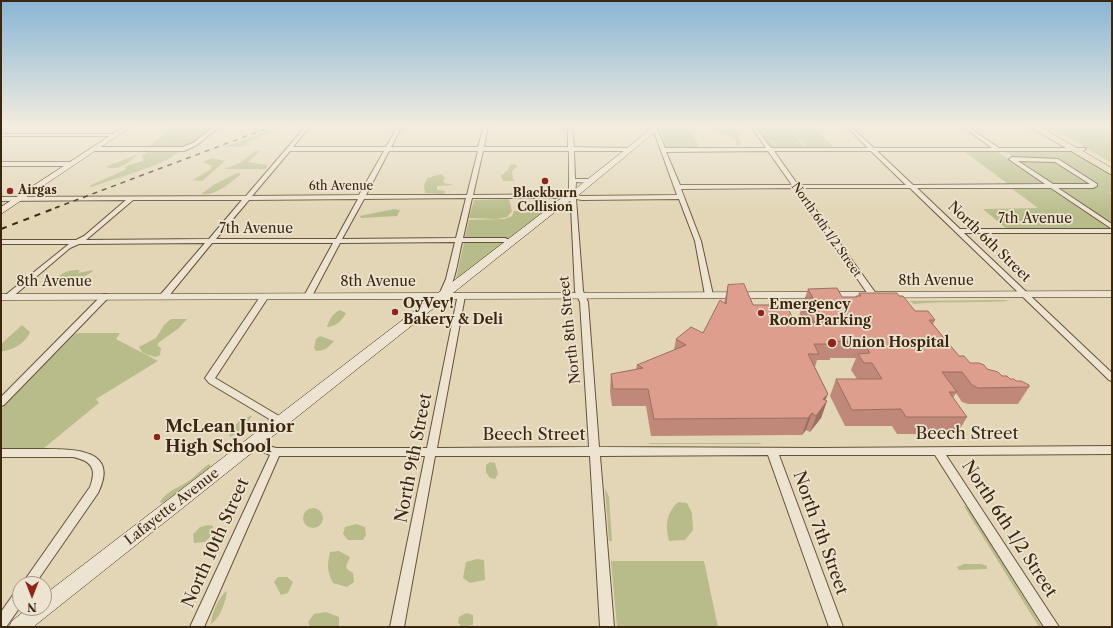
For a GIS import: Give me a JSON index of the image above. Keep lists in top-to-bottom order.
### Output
{
  "streets": {
    "street": [
      "6th Avenue",
      "7th Avenue",
      "North 6th 1/2 Street",
      "North 6th Street",
      "8th Avenue",
      "North 8th Street",
      "Beech Street",
      "North 9th Street",
      "Lafayette Avenue",
      "North 7th Street",
      "North 10th Street"
    ]
  },
  "crossings": [
    ["6th Avenue", "North 8th Street"],
    ["6th Avenue", "Lafayette Avenue"],
    ["7th Avenue", "North 6th Street"],
    ["7th Avenue", "Lafayette Avenue"],
    ["North 6th 1/2 Street", "8th Avenue"],
    ["North 6th 1/2 Street", "Beech Street"],
    ["North 6th Street", "8th Avenue"],
    ["8th Avenue", "North 8th Street"],
    ["8th Avenue", "North 9th Street"],
    ["8th Avenue", "Lafayette Avenue"],
    ["North 8th Street", "Beech Street"],
    ["North 8th Street", "Lafayette Avenue"],
    ["Beech Street", "North 9th Street"],
    ["Beech Street", "Lafayette Avenue"],
    ["Beech Street", "North 7th Street"],
    ["Beech Street", "North 10th Street"]
  ],
  "places": [
    "Blackburn Collision",
    "Airgas",
    "OyVey! Bakery & Deli",
    "Emergency Room Parking",
    "Union Hospital",
    "McLean Junior High School"
  ],
  "north": "bottom"
}
